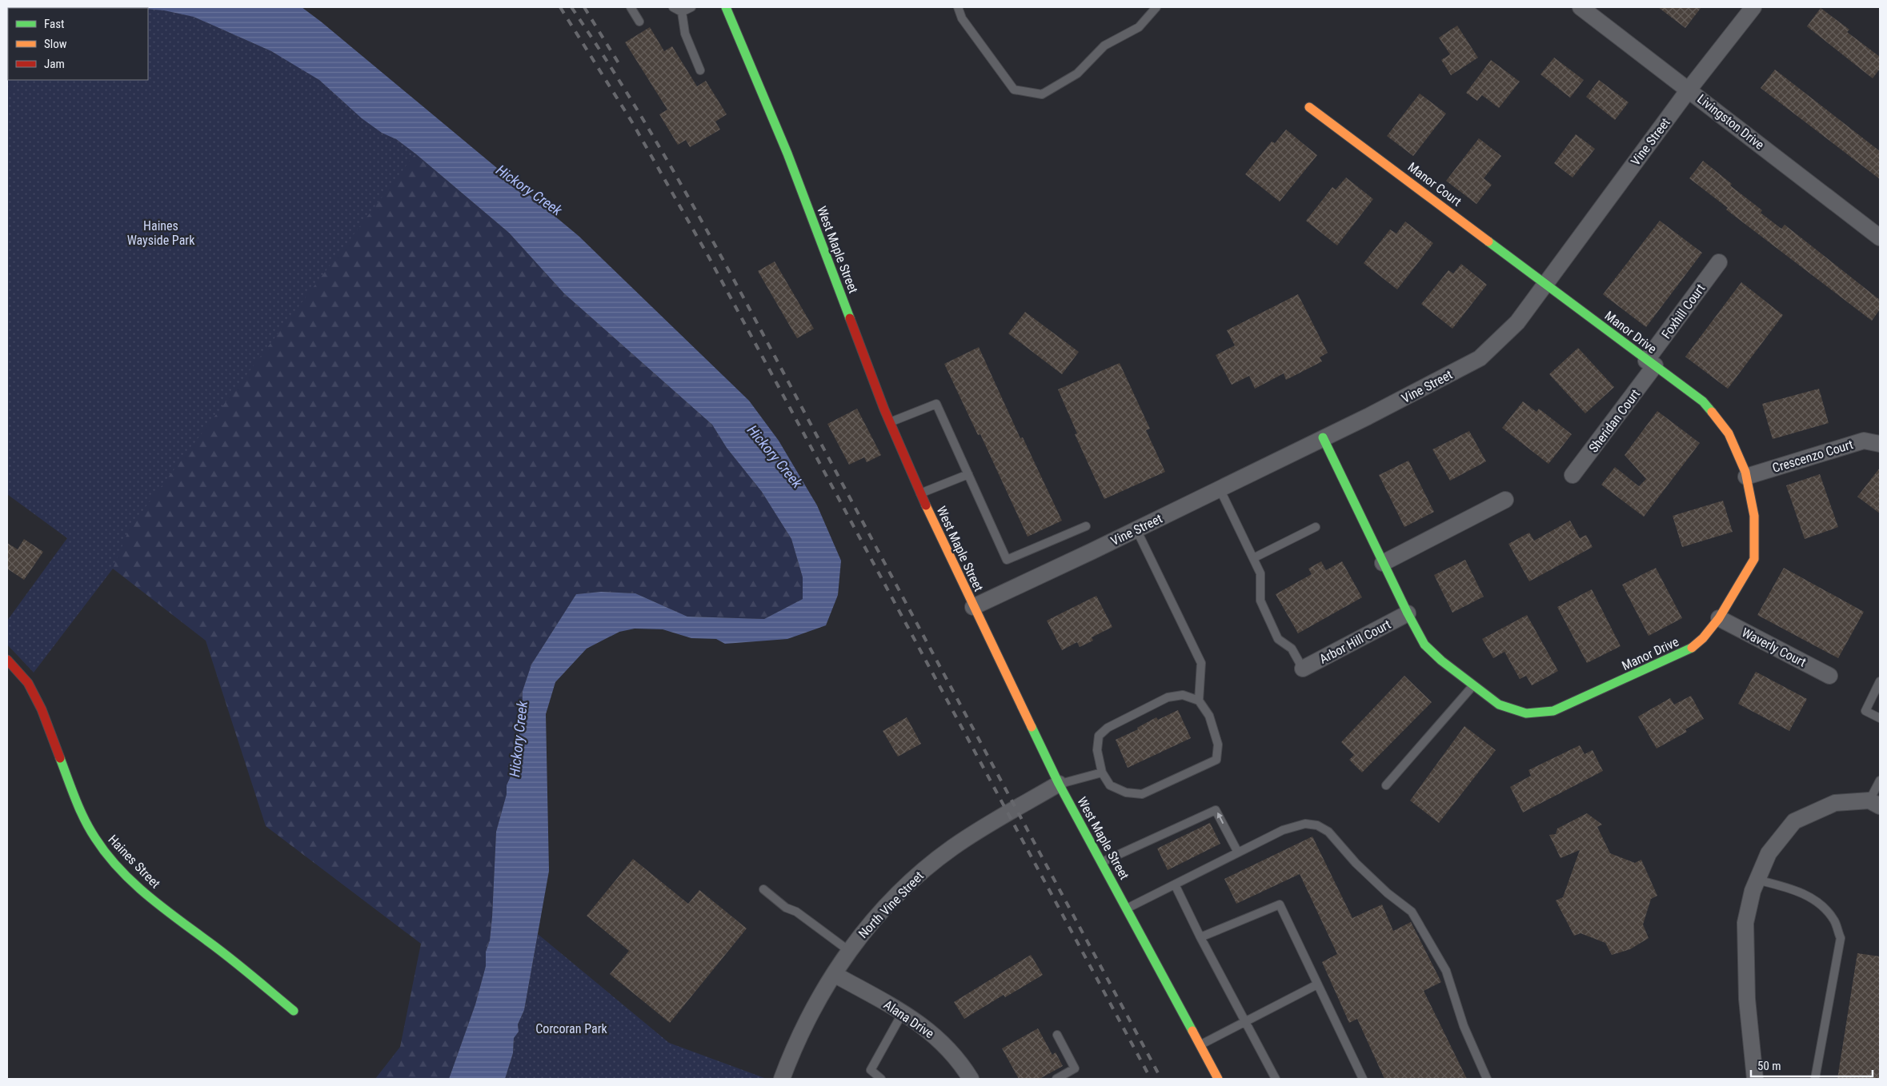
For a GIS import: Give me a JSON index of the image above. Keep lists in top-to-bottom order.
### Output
{
  "streets": {
    "street": [
      "Livingston Drive",
      "Vine Street",
      "Manor Court",
      "West Maple Street",
      "Foxhill Court",
      "Manor Drive",
      "Sheridan Court",
      "Crescenzo Court",
      "Arbor Hill Court",
      "Waverly Court",
      "Haines Street",
      "North Vine Street",
      "Alana Drive"
    ]
  },
  "crossings": [
    ["Livingston Drive", "Vine Street"],
    ["Vine Street", "Manor Court"],
    ["Vine Street", "West Maple Street"],
    ["Vine Street", "Manor Drive"],
    ["Manor Court", "Manor Drive"],
    ["West Maple Street", "North Vine Street"],
    ["Foxhill Court", "Manor Drive"],
    ["Foxhill Court", "Sheridan Court"],
    ["Manor Drive", "Sheridan Court"],
    ["Manor Drive", "Crescenzo Court"],
    ["Manor Drive", "Arbor Hill Court"],
    ["Manor Drive", "Waverly Court"],
    ["North Vine Street", "Alana Drive"]
  ],
  "water": ["Hickory Creek"],
  "parks": ["Haines Wayside Park", "Corcoran Park"],
  "legend": ["Fast", "Slow", "Jam"],
  "scale_bar": "50 m"
}
